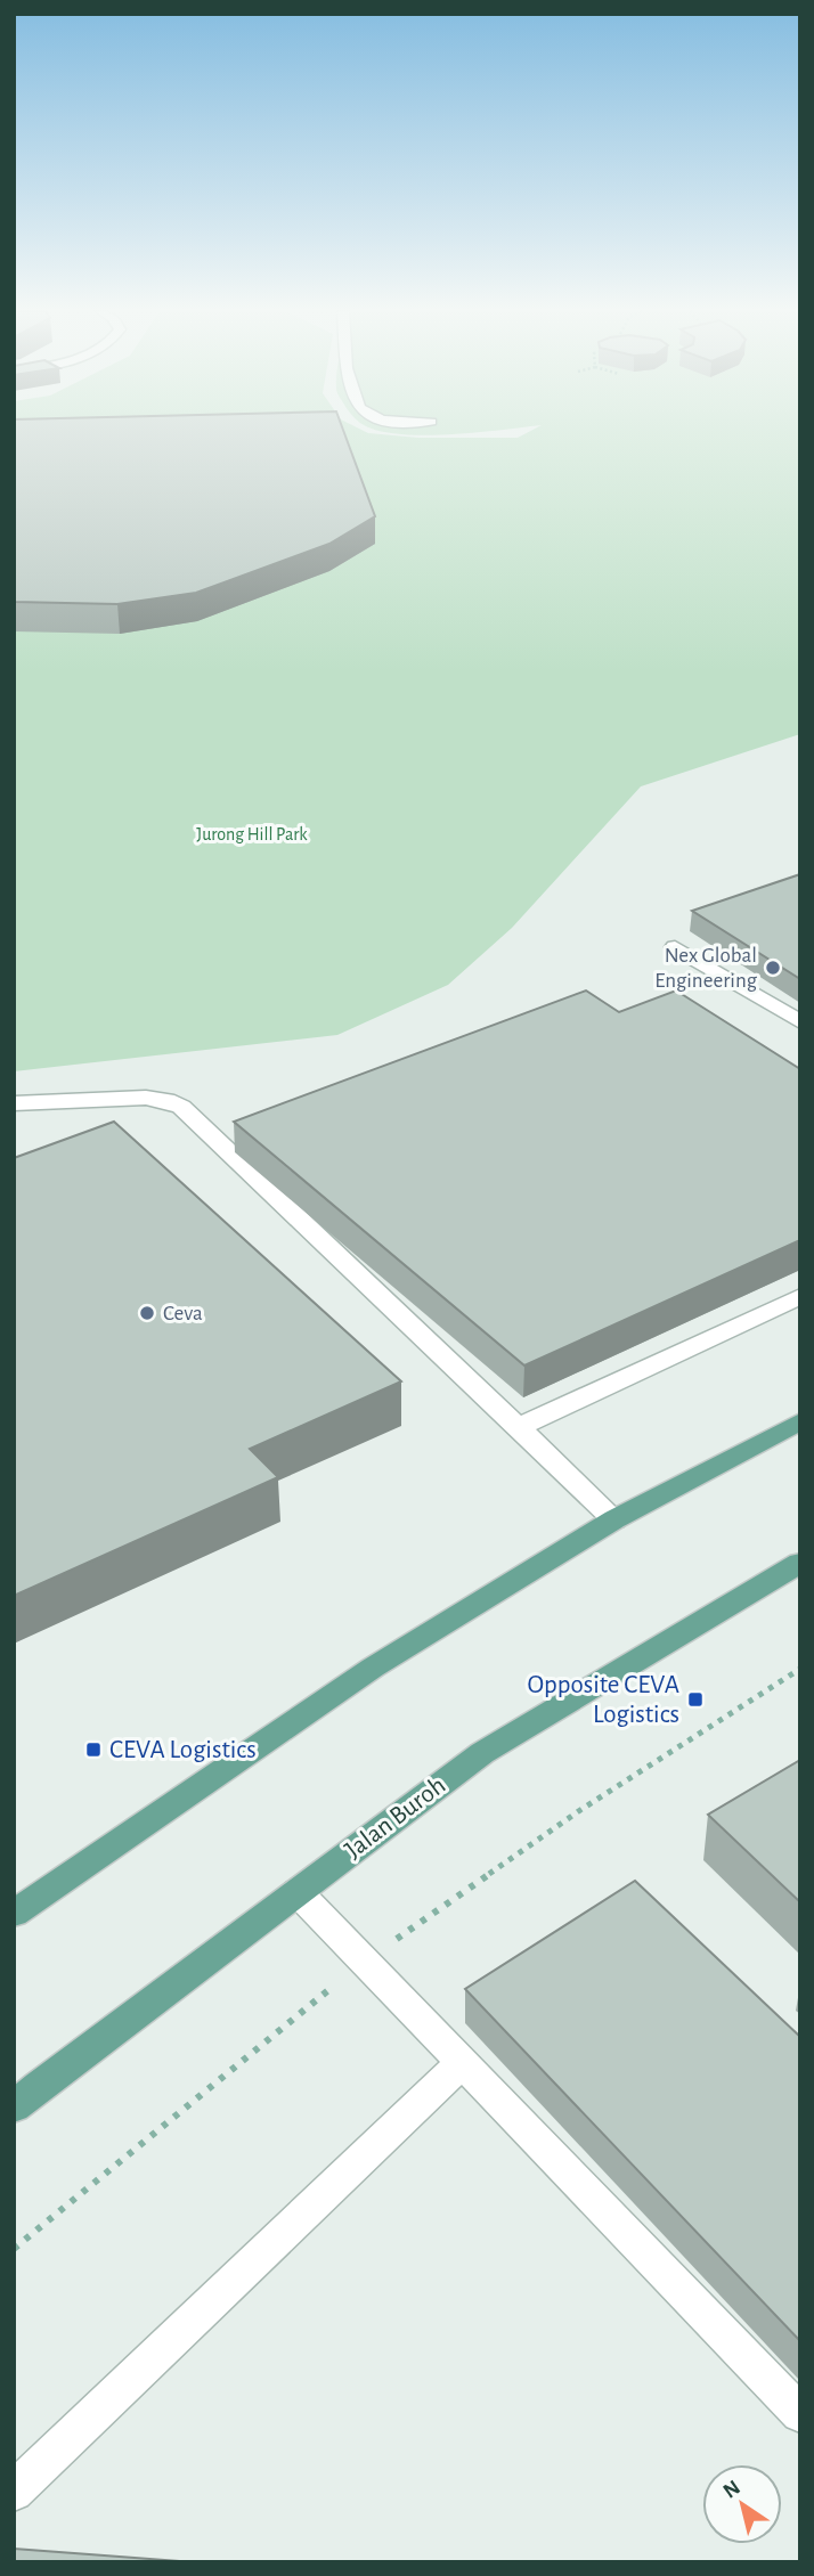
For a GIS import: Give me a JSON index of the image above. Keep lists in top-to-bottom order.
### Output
{
  "streets": {
    "main road": ["Jalan Buroh"]
  },
  "parks": ["Jurong Hill Park"],
  "places": {
    "other": ["Nex Global Engineering", "Ceva"],
    "transit": ["Opposite CEVA Logistics", "CEVA Logistics"]
  },
  "north": "top left"
}
